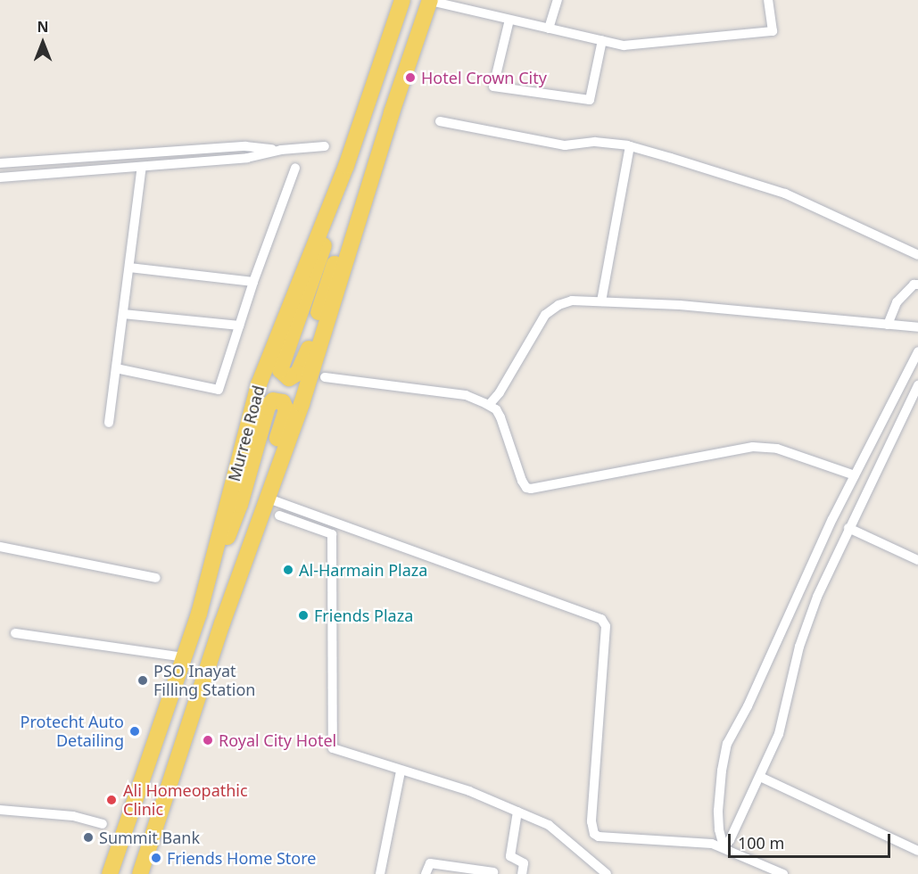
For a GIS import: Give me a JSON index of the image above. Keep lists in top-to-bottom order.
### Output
{
  "streets": {
    "main road": ["Murree Road"]
  },
  "places": [
    "Hotel Crown City",
    "Al-Harmain Plaza",
    "Friends Plaza",
    "PSO Inayat Filling Station",
    "Protecht Auto Detailing",
    "Royal City Hotel",
    "Ali Homeopathic Clinic",
    "Summit Bank",
    "Friends Home Store"
  ],
  "scale_bar": "100 m",
  "north": "top"
}
